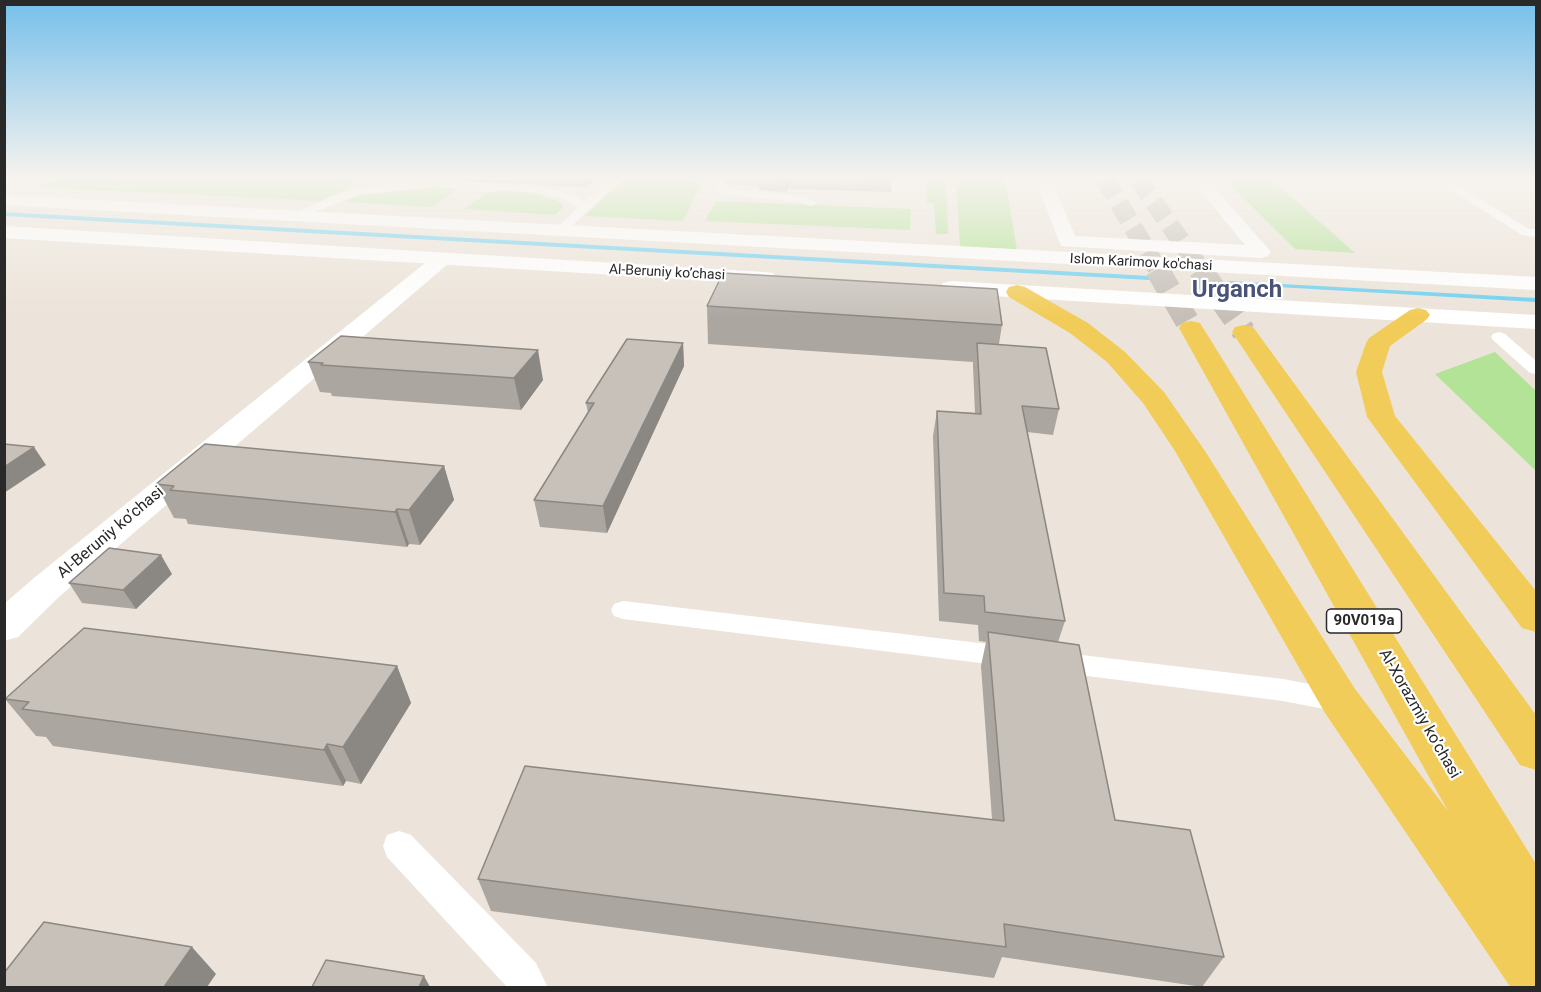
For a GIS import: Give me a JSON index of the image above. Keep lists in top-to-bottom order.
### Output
{
  "streets": {
    "main road": [
      "Islom Karimov ko'chasi",
      "Al-Beruniy ko’chasi",
      "90V019a",
      "Al-Xorazmiy ko’chasi"
    ]
  },
  "districts": ["Urganch"]
}
